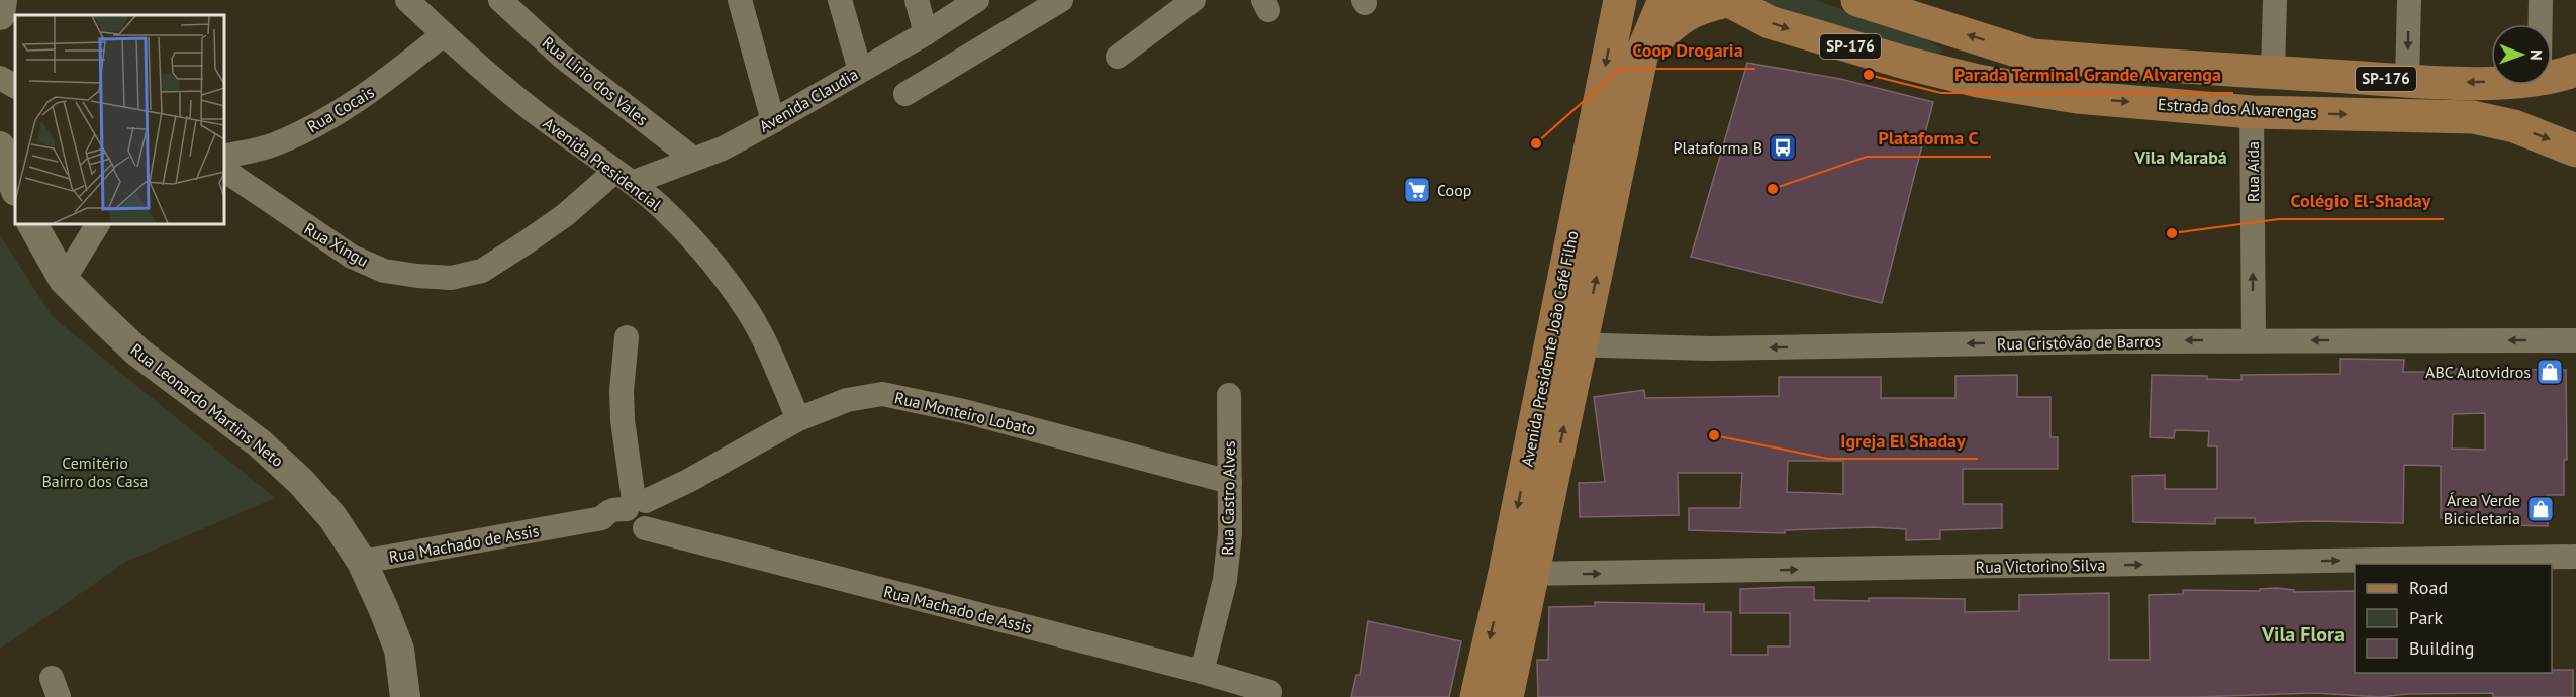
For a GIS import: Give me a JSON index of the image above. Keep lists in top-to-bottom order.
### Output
{
  "streets": {
    "main road": ["SP-176", "Estrada dos Alvarengas", "Avenida Presidente João Café Filho"],
    "street": [
      "Rua Lirio dos Vales",
      "Avenida Claudia",
      "Rua Cocais",
      "Avenida Presidencial",
      "Rua Aída",
      "Rua Xingu",
      "Rua Cristóvão de Barros",
      "Rua Leonardo Martins Neto",
      "Rua Monteiro Lobato",
      "Rua Castro Alves",
      "Rua Machado de Assis",
      "Rua Victorino Silva"
    ]
  },
  "crossings": [
    ["Rua Lirio dos Vales", "Avenida Claudia"],
    ["Avenida Claudia", "Avenida Presidencial"],
    ["Avenida Claudia", "Rua Xingu"],
    ["Estrada dos Alvarengas", "Rua Aída"],
    ["Rua Cocais", "Avenida Presidencial"],
    ["Avenida Presidencial", "Rua Xingu"],
    ["Avenida Presidencial", "Rua Monteiro Lobato"],
    ["Rua Aída", "Rua Cristóvão de Barros"],
    ["Rua Cristóvão de Barros", "Avenida Presidente João Café Filho"],
    ["Avenida Presidente João Café Filho", "Rua Victorino Silva"],
    ["Rua Leonardo Martins Neto", "Rua Machado de Assis"],
    ["Rua Monteiro Lobato", "Rua Castro Alves"],
    ["Rua Monteiro Lobato", "Rua Machado de Assis"],
    ["Rua Castro Alves", "Rua Machado de Assis"]
  ],
  "one_way": ["Rua Aída", "Rua Cristóvão de Barros", "Rua Victorino Silva"],
  "districts": ["Vila Marabá", "Vila Flora"],
  "parks": ["Cemitério Bairro dos Casa"],
  "places": {
    "other": [
      "Parada Terminal Grande Alvarenga",
      "Coop Drogaria",
      "Plataforma C",
      "Colégio El-Shaday",
      "Igreja El Shaday"
    ],
    "bus stop": ["Plataforma B"],
    "supermarket": ["Coop"],
    "shop": ["ABC Autovidros", "Área Verde Bicicletaria"]
  },
  "legend": ["Road", "Park", "Building"],
  "north": "right"
}
